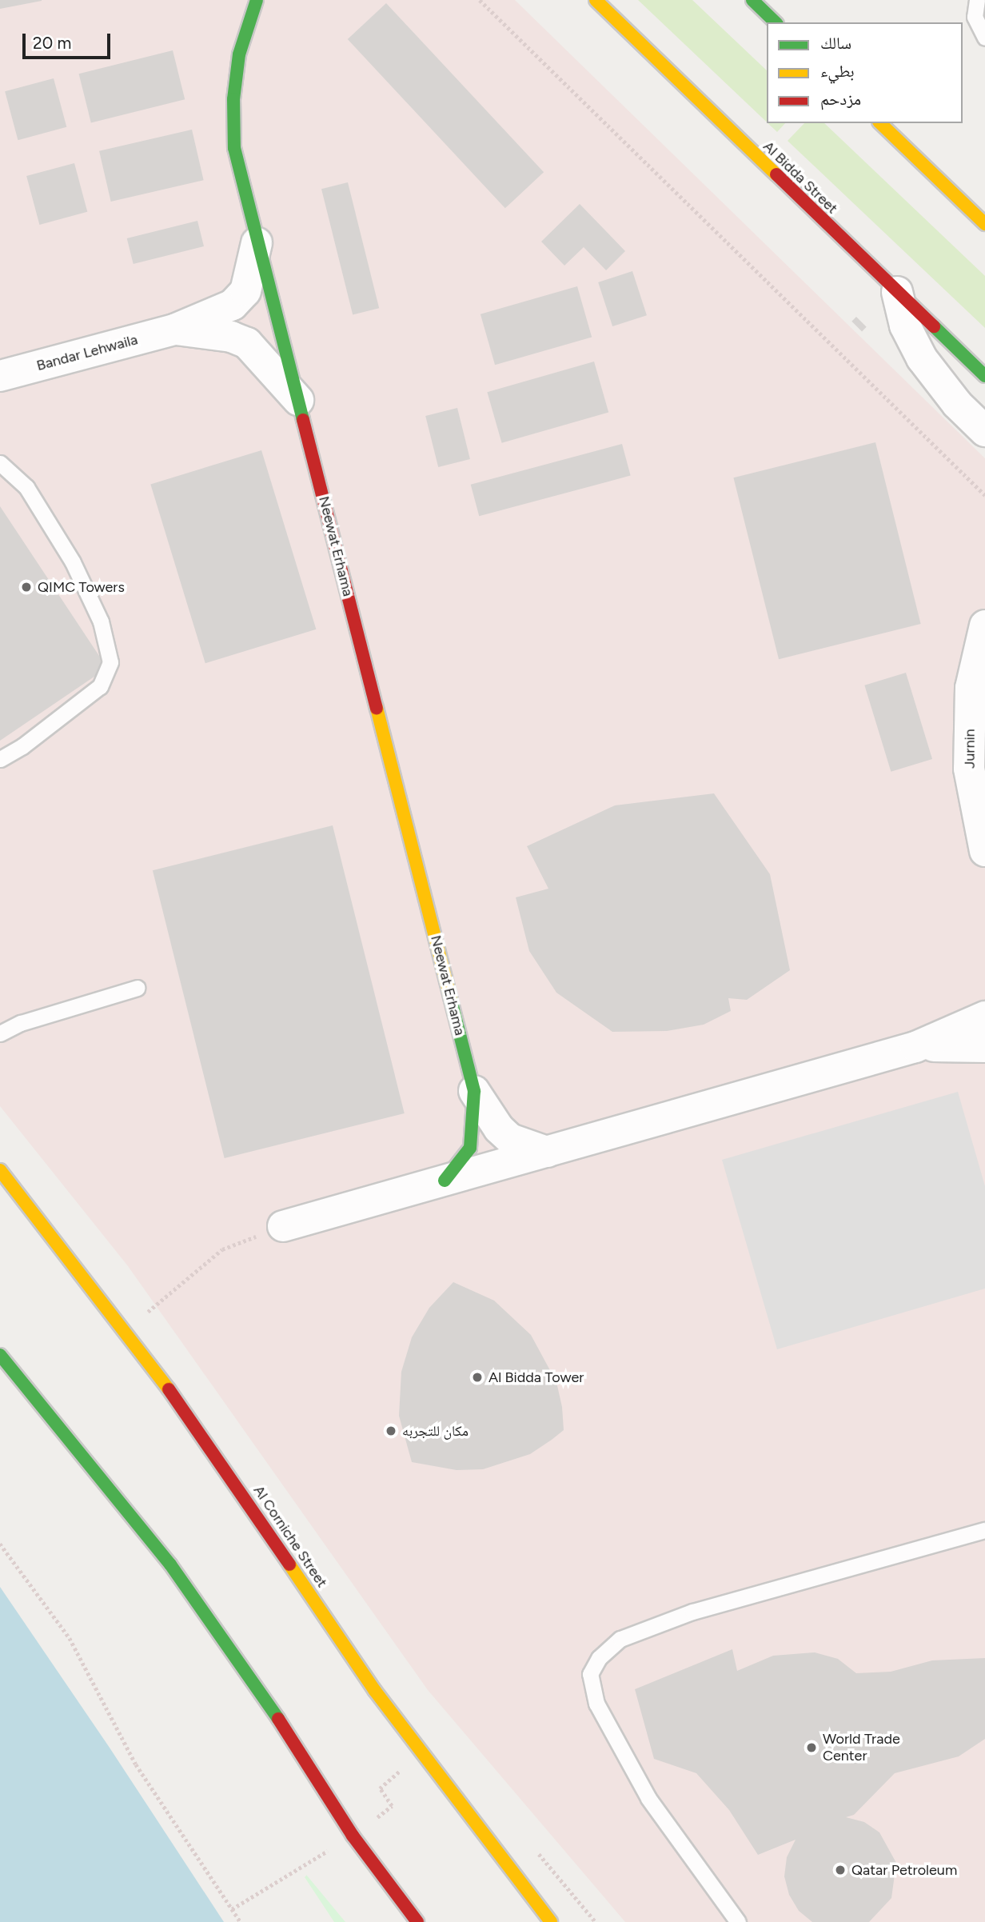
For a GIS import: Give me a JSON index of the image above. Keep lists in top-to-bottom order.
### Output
{
  "streets": {
    "main road": ["Al Bidda Street", "Neewat Erhama", "Al Corniche Street"],
    "street": ["Bandar Lehwaila", "Jurnin"]
  },
  "crossings": [
    ["Bandar Lehwaila", "Neewat Erhama"]
  ],
  "places": [
    "QIMC Towers",
    "Al Bidda Tower",
    "مكان للتجربه",
    "World Trade Center",
    "Qatar Petroleum"
  ],
  "legend": ["سالك", "بطيء", "مزدحم"],
  "scale_bar": "20 m"
}
